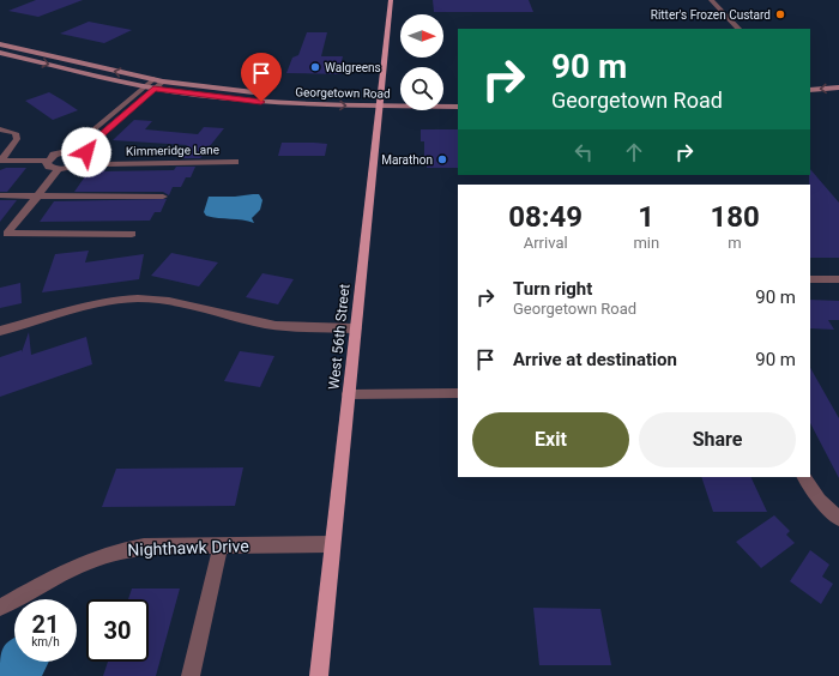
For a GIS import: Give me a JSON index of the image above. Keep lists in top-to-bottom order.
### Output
{
  "streets": {
    "main road": ["Georgetown Road", "West 56th Street"],
    "street": ["Kimmeridge Lane", "Nighthawk Drive"]
  },
  "crossings": [
    ["Georgetown Road", "West 56th Street"],
    ["West 56th Street", "Nighthawk Drive"]
  ],
  "places": ["Ritter's Frozen Custard", "Walgreens", "Marathon"],
  "north": "right",
  "page": {
    "turn": ["90 m", "Georgetown Road"],
    "eta": [
      "08:49",
      "Arrival",
      "1",
      "min",
      "180",
      "m"
    ],
    "list": [
      {
        "name": "Turn right",
        "note": "Georgetown Road",
        "value": "90 m"
      },
      {
        "name": "Arrive at destination",
        "value": "90 m"
      }
    ],
    "buttons": ["Exit", "Share"],
    "speed": "21 km/h",
    "limit": "30"
  }
}
